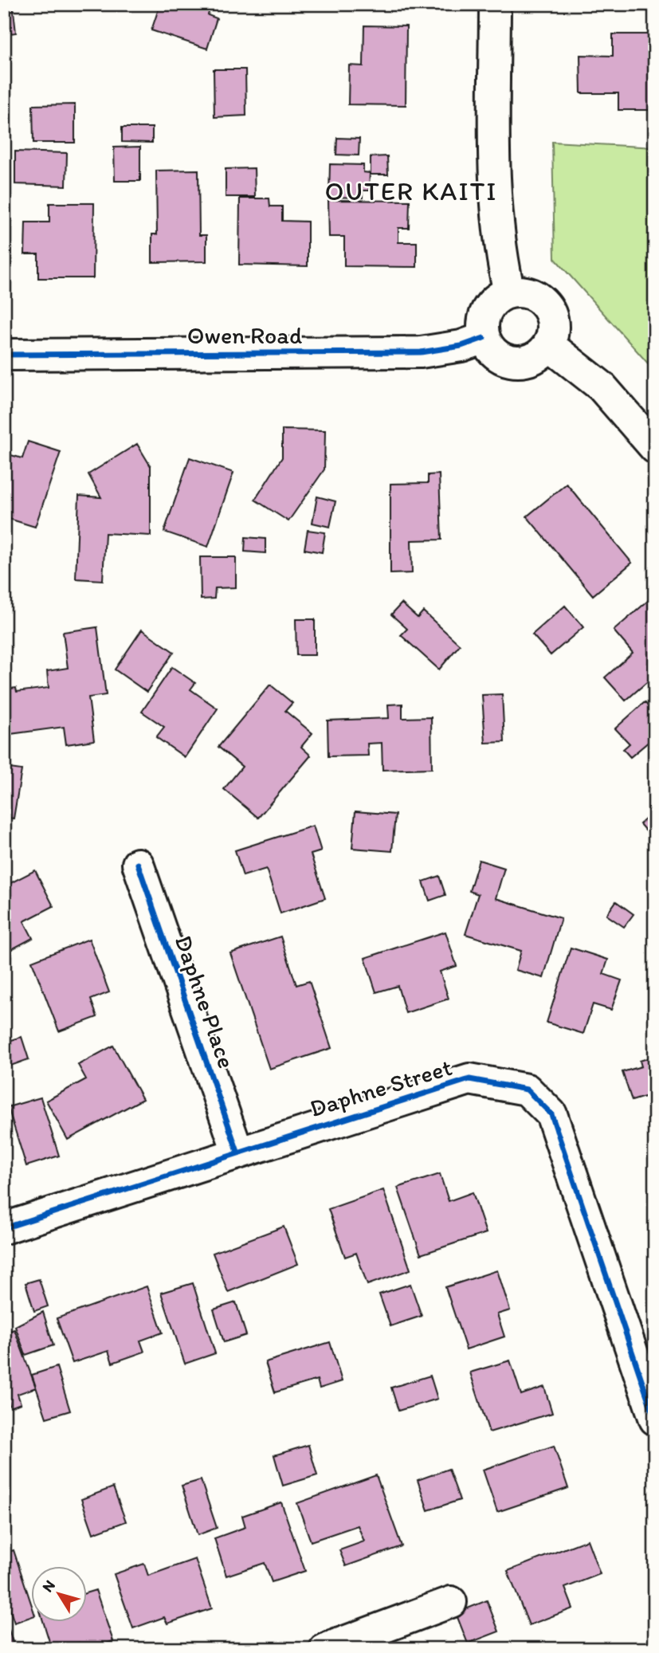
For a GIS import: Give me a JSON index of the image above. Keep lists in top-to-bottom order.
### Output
{
  "streets": {
    "street": ["Owen Road", "Daphne Place", "Daphne Street"]
  },
  "crossings": [
    ["Daphne Place", "Daphne Street"]
  ],
  "districts": ["OUTER KAITI"],
  "north": "top left"
}
